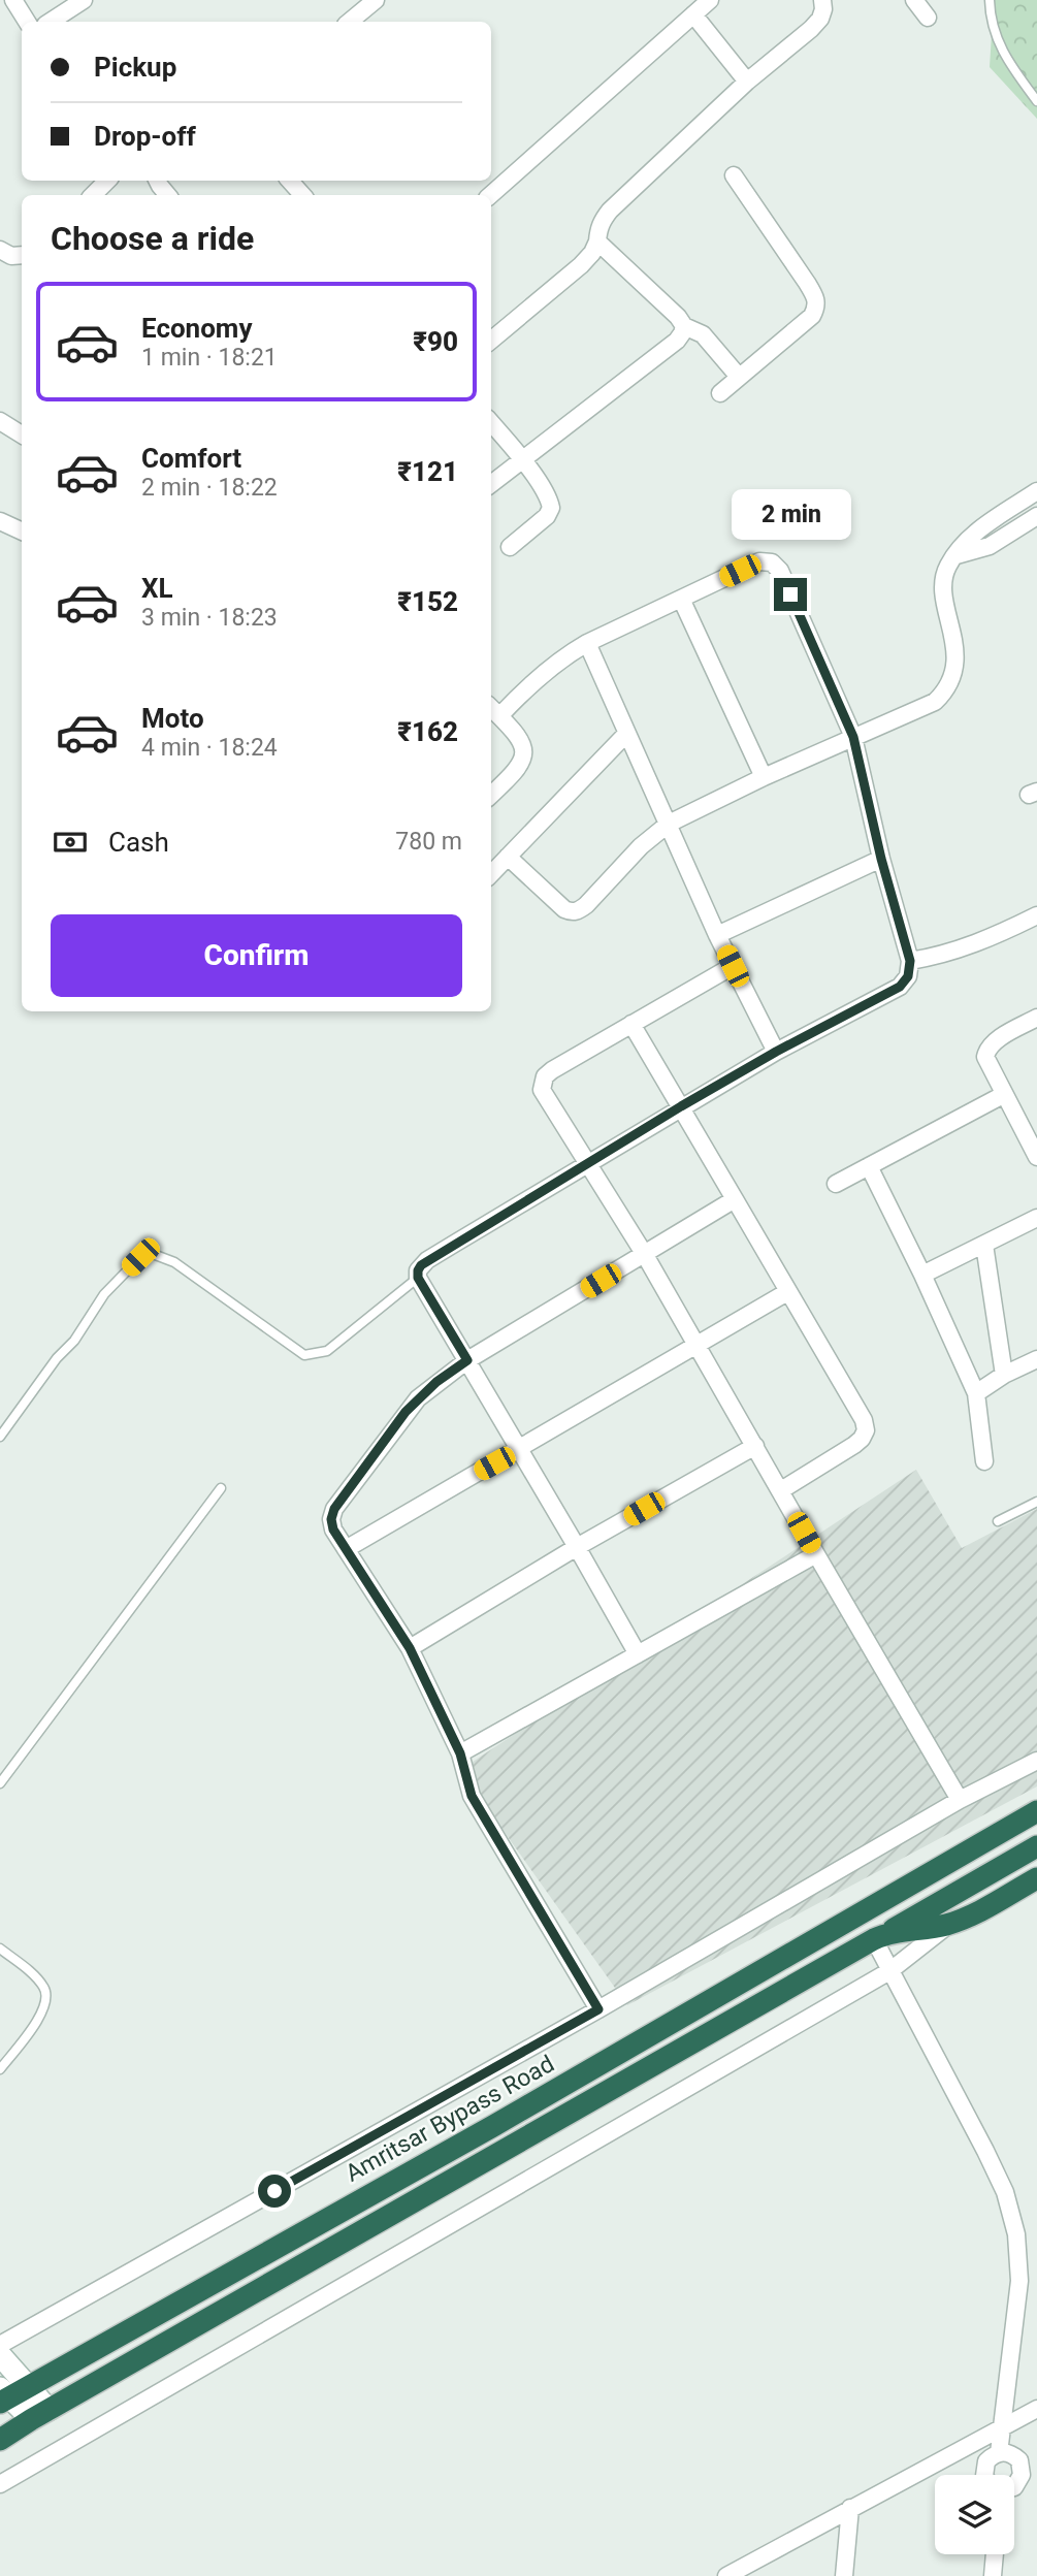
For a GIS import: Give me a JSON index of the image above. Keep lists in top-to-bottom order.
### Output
{
  "streets": {
    "highway": ["Amritsar Bypass Road"]
  },
  "page": {
    "banner": ["Pickup", "Drop-off"],
    "heading": "Choose a ride",
    "list": [
      {
        "name": "Economy",
        "note": "1 min · 18:21",
        "value": "₹90"
      },
      {
        "name": "Comfort",
        "note": "2 min · 18:22",
        "value": "₹121"
      },
      {
        "name": "XL",
        "note": "3 min · 18:23",
        "value": "₹152"
      },
      {
        "name": "Moto",
        "note": "4 min · 18:24",
        "value": "₹162"
      }
    ],
    "bubble": "2 min",
    "pay": ["Cash", "780 m"],
    "buttons": "Confirm"
  }
}
